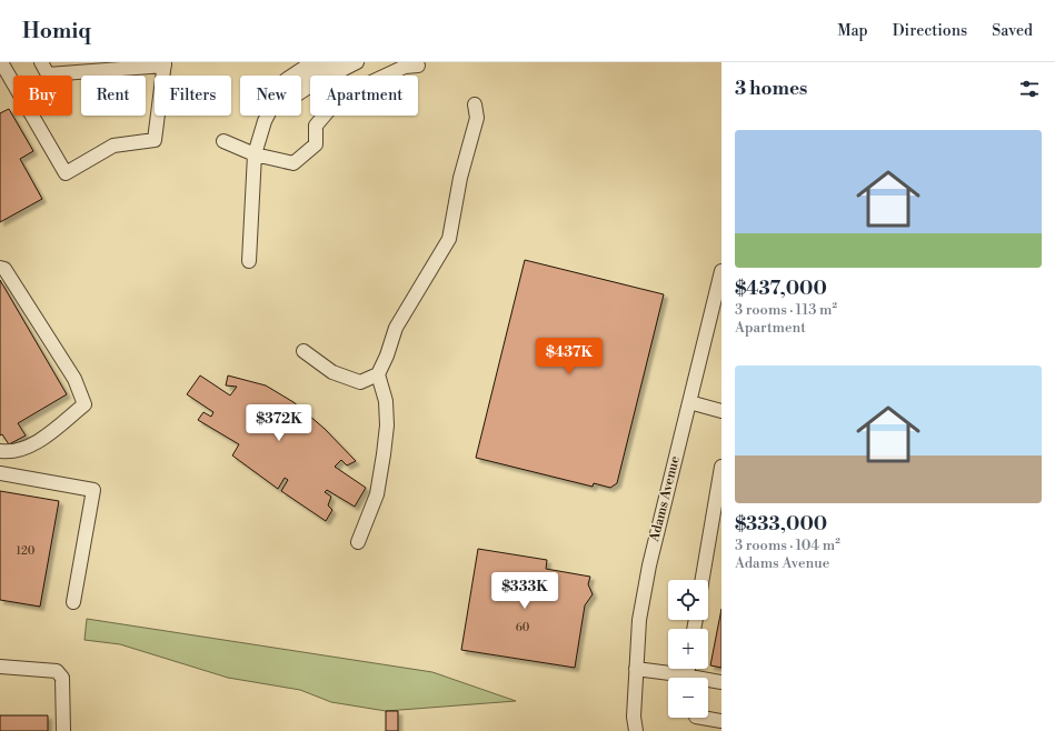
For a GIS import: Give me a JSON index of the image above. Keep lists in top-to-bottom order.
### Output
{
  "streets": {
    "street": ["Adams Avenue"]
  },
  "house_numbers": ["120", "60"],
  "page": {
    "header": "Homiq",
    "nav": ["Map", "Directions", "Saved"],
    "heading": "3 homes",
    "chip": [
      "Buy",
      "Rent",
      "Filters",
      "New",
      "Apartment"
    ],
    "list": [
      {
        "name": "$437,000",
        "note": "3 rooms · 113 m² · Apartment"
      },
      {
        "name": "$333,000",
        "note": "3 rooms · 104 m² · Adams Avenue"
      }
    ],
    "price": ["$437K", "$372K", "$333K"],
    "map_buttons": ["+", "−"]
  }
}
